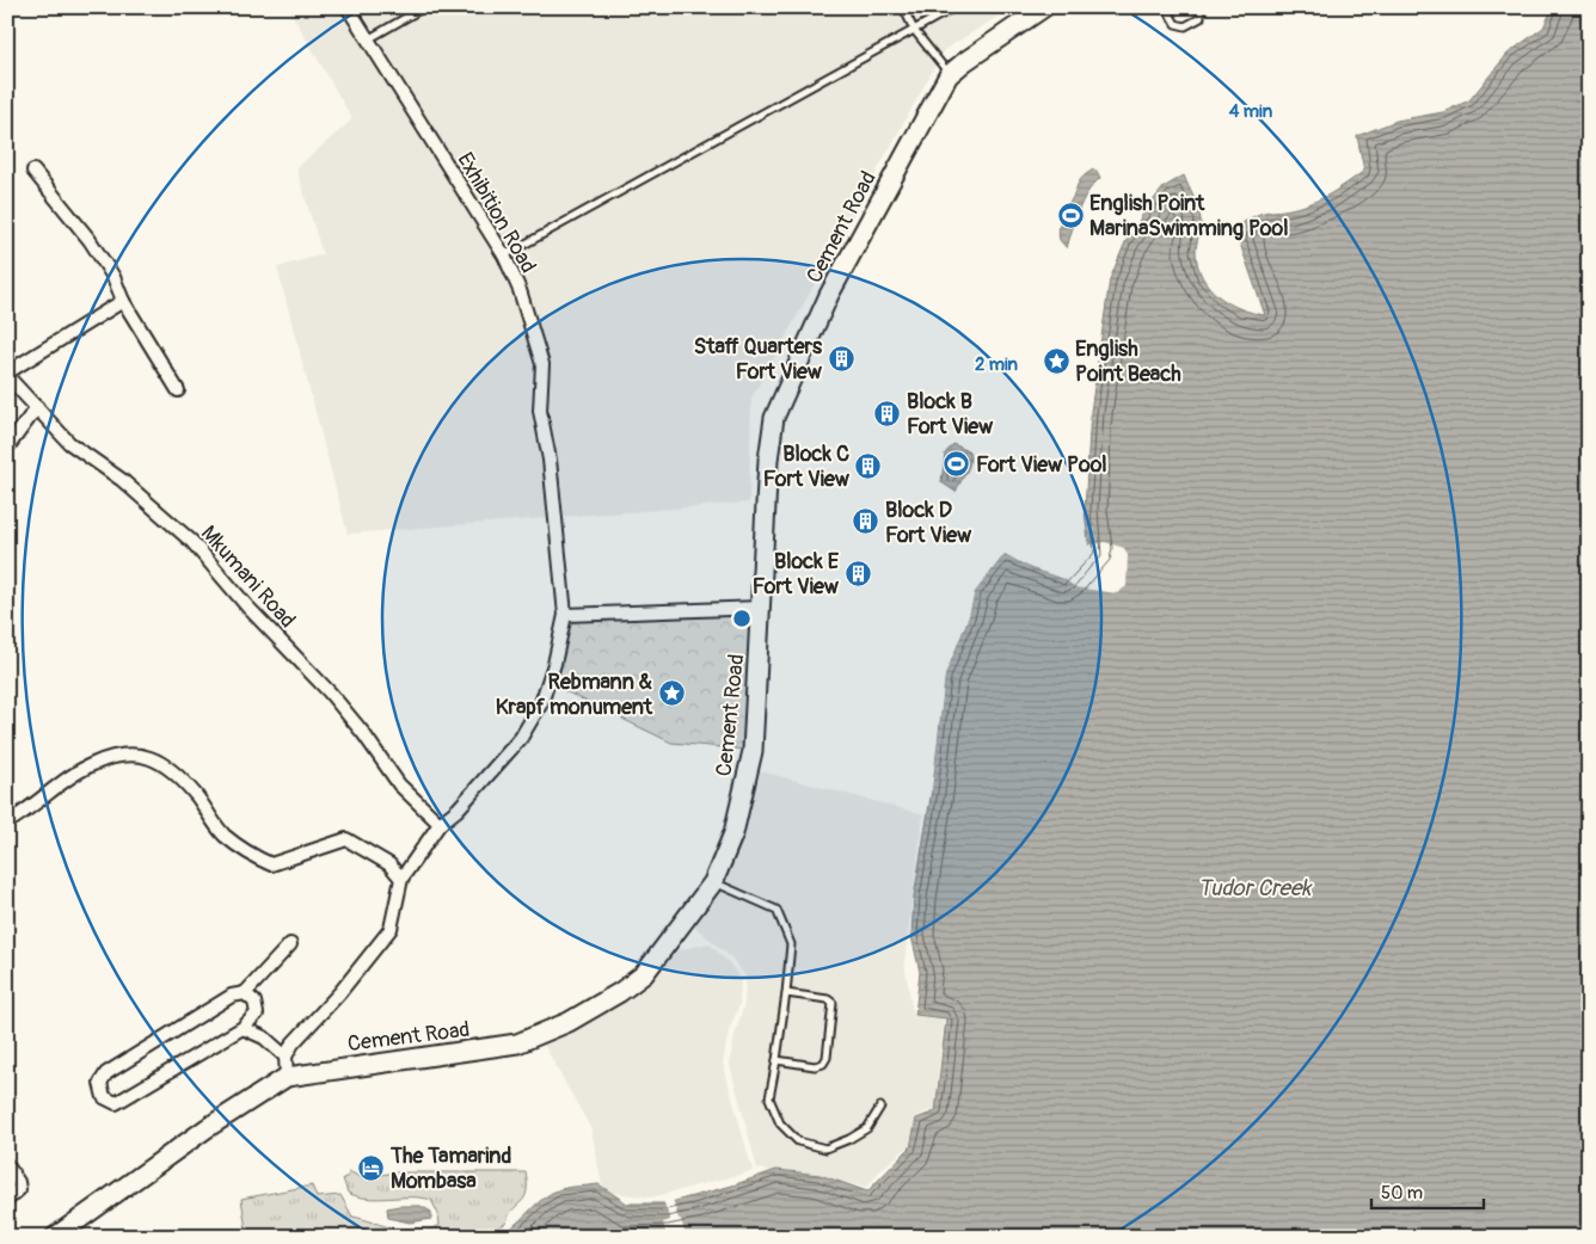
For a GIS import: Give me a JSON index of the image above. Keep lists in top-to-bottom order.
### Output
{
  "streets": {
    "main road": ["Cement Road"],
    "street": ["Exhibition Road", "Mkumani Road"]
  },
  "crossings": [
    ["Exhibition Road", "Mkumani Road"]
  ],
  "water": ["Tudor Creek"],
  "places": {
    "sports": ["English Point MarinaSwimming Pool", "Fort View Pool"],
    "building": [
      "Staff Quarters Fort View",
      "Block B Fort View",
      "Block C Fort View",
      "Block D Fort View",
      "Block E Fort View"
    ],
    "place": ["English Point Beach", "Rebmann & Krapf monument"],
    "hotel": ["The Tamarind Mombasa"]
  },
  "scale_bar": "50 m",
  "rings": ["4 min", "2 min"]
}
